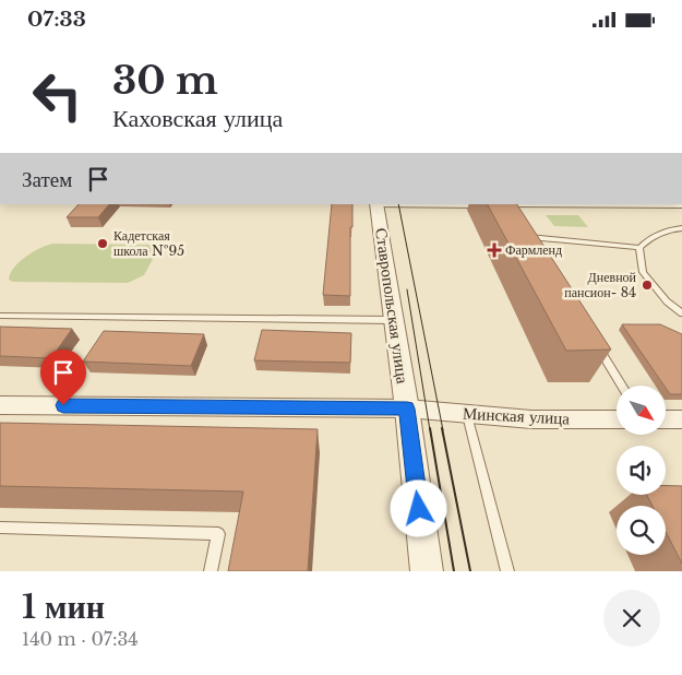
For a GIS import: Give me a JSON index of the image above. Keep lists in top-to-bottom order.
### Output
{
  "streets": {
    "street": ["Ставропольская улица", "Минская улица"]
  },
  "crossings": [
    ["Ставропольская улица", "Минская улица"]
  ],
  "places": {
    "other": ["Кадетская школа №95", "Дневной пансион- 84"],
    "health": ["Фармленд"]
  },
  "north": "bottom right",
  "page": {
    "status": "07:33",
    "turn": ["30 m", "Каховская улица"],
    "then": "Затем",
    "heading": ["1 мин", "140 m · 07:34"]
  }
}
